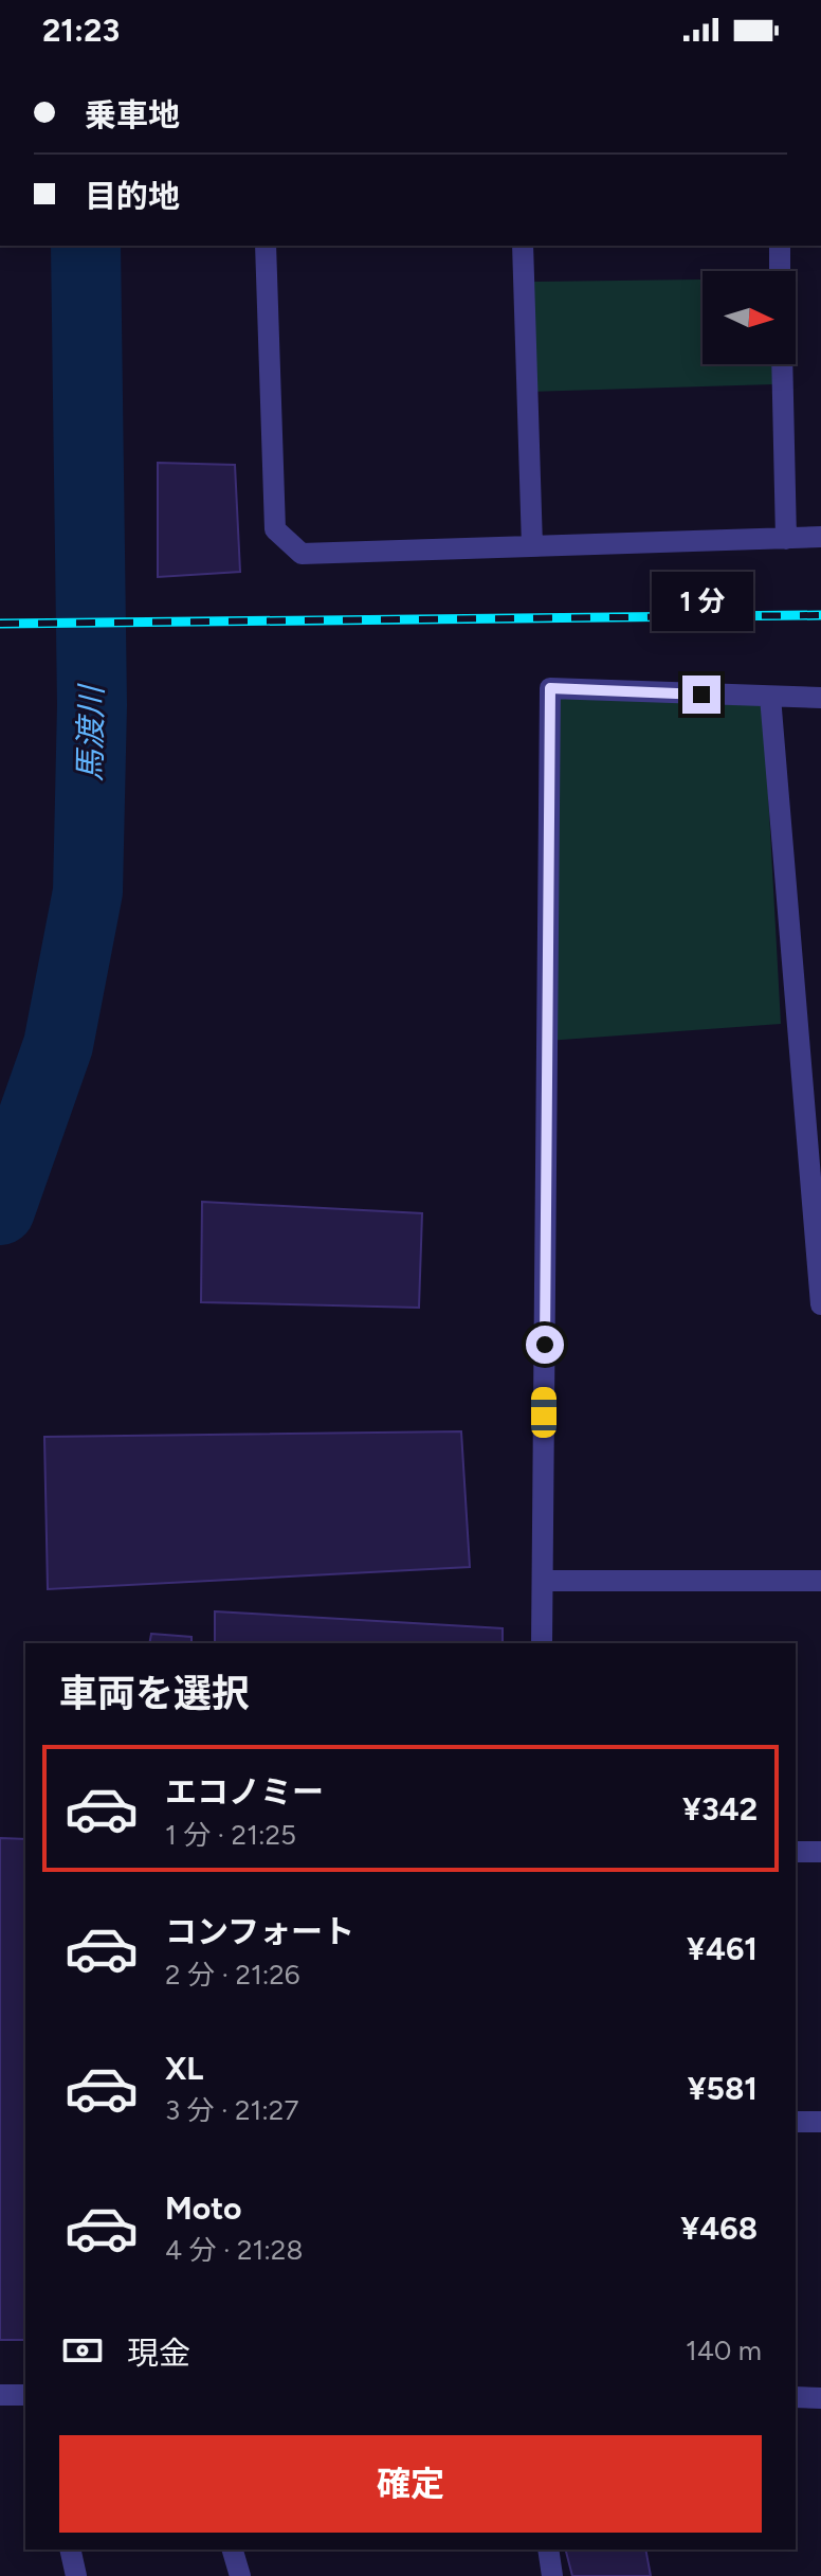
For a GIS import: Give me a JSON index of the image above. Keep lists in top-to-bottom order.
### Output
{
  "water": ["馬渡川"],
  "north": "right",
  "page": {
    "status": "21:23",
    "banner": ["乗車地", "目的地"],
    "bubble": "1 分",
    "heading": "車両を選択",
    "list": [
      {
        "name": "エコノミー",
        "note": "1 分 · 21:25",
        "value": "¥342"
      },
      {
        "name": "コンフォート",
        "note": "2 分 · 21:26",
        "value": "¥461"
      },
      {
        "name": "XL",
        "note": "3 分 · 21:27",
        "value": "¥581"
      },
      {
        "name": "Moto",
        "note": "4 分 · 21:28",
        "value": "¥468"
      }
    ],
    "pay": ["現金", "140 m"],
    "buttons": "確定"
  }
}
